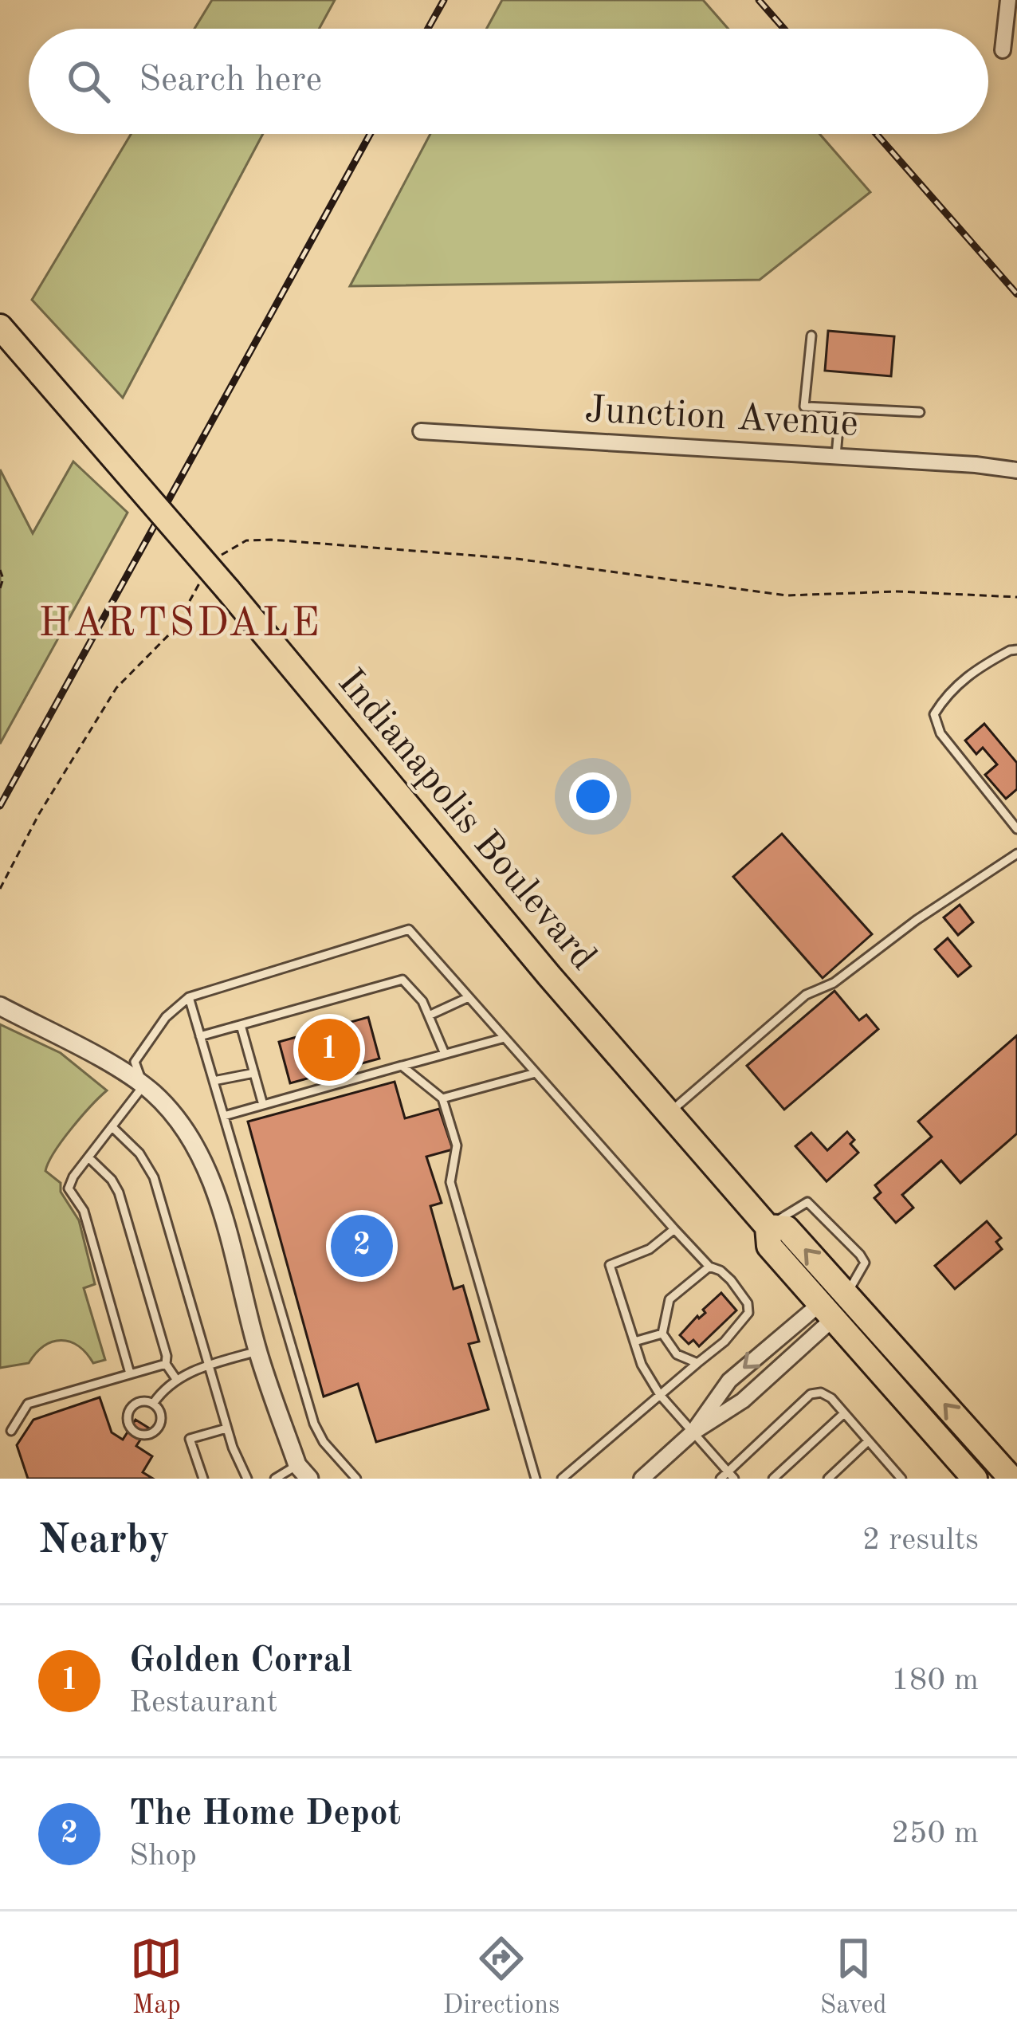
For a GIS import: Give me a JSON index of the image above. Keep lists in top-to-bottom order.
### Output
{
  "streets": {
    "highway": ["Indianapolis Boulevard"],
    "street": ["Junction Avenue"]
  },
  "districts": ["HARTSDALE"],
  "page": {
    "search": "Search here",
    "pins": ["1", "2"],
    "heading": ["Nearby", "2 results"],
    "list": [
      {
        "mark": "1",
        "name": "Golden Corral",
        "note": "Restaurant",
        "value": "180 m"
      },
      {
        "mark": "2",
        "name": "The Home Depot",
        "note": "Shop",
        "value": "250 m"
      }
    ],
    "nav": ["Map", "Directions", "Saved"]
  }
}
